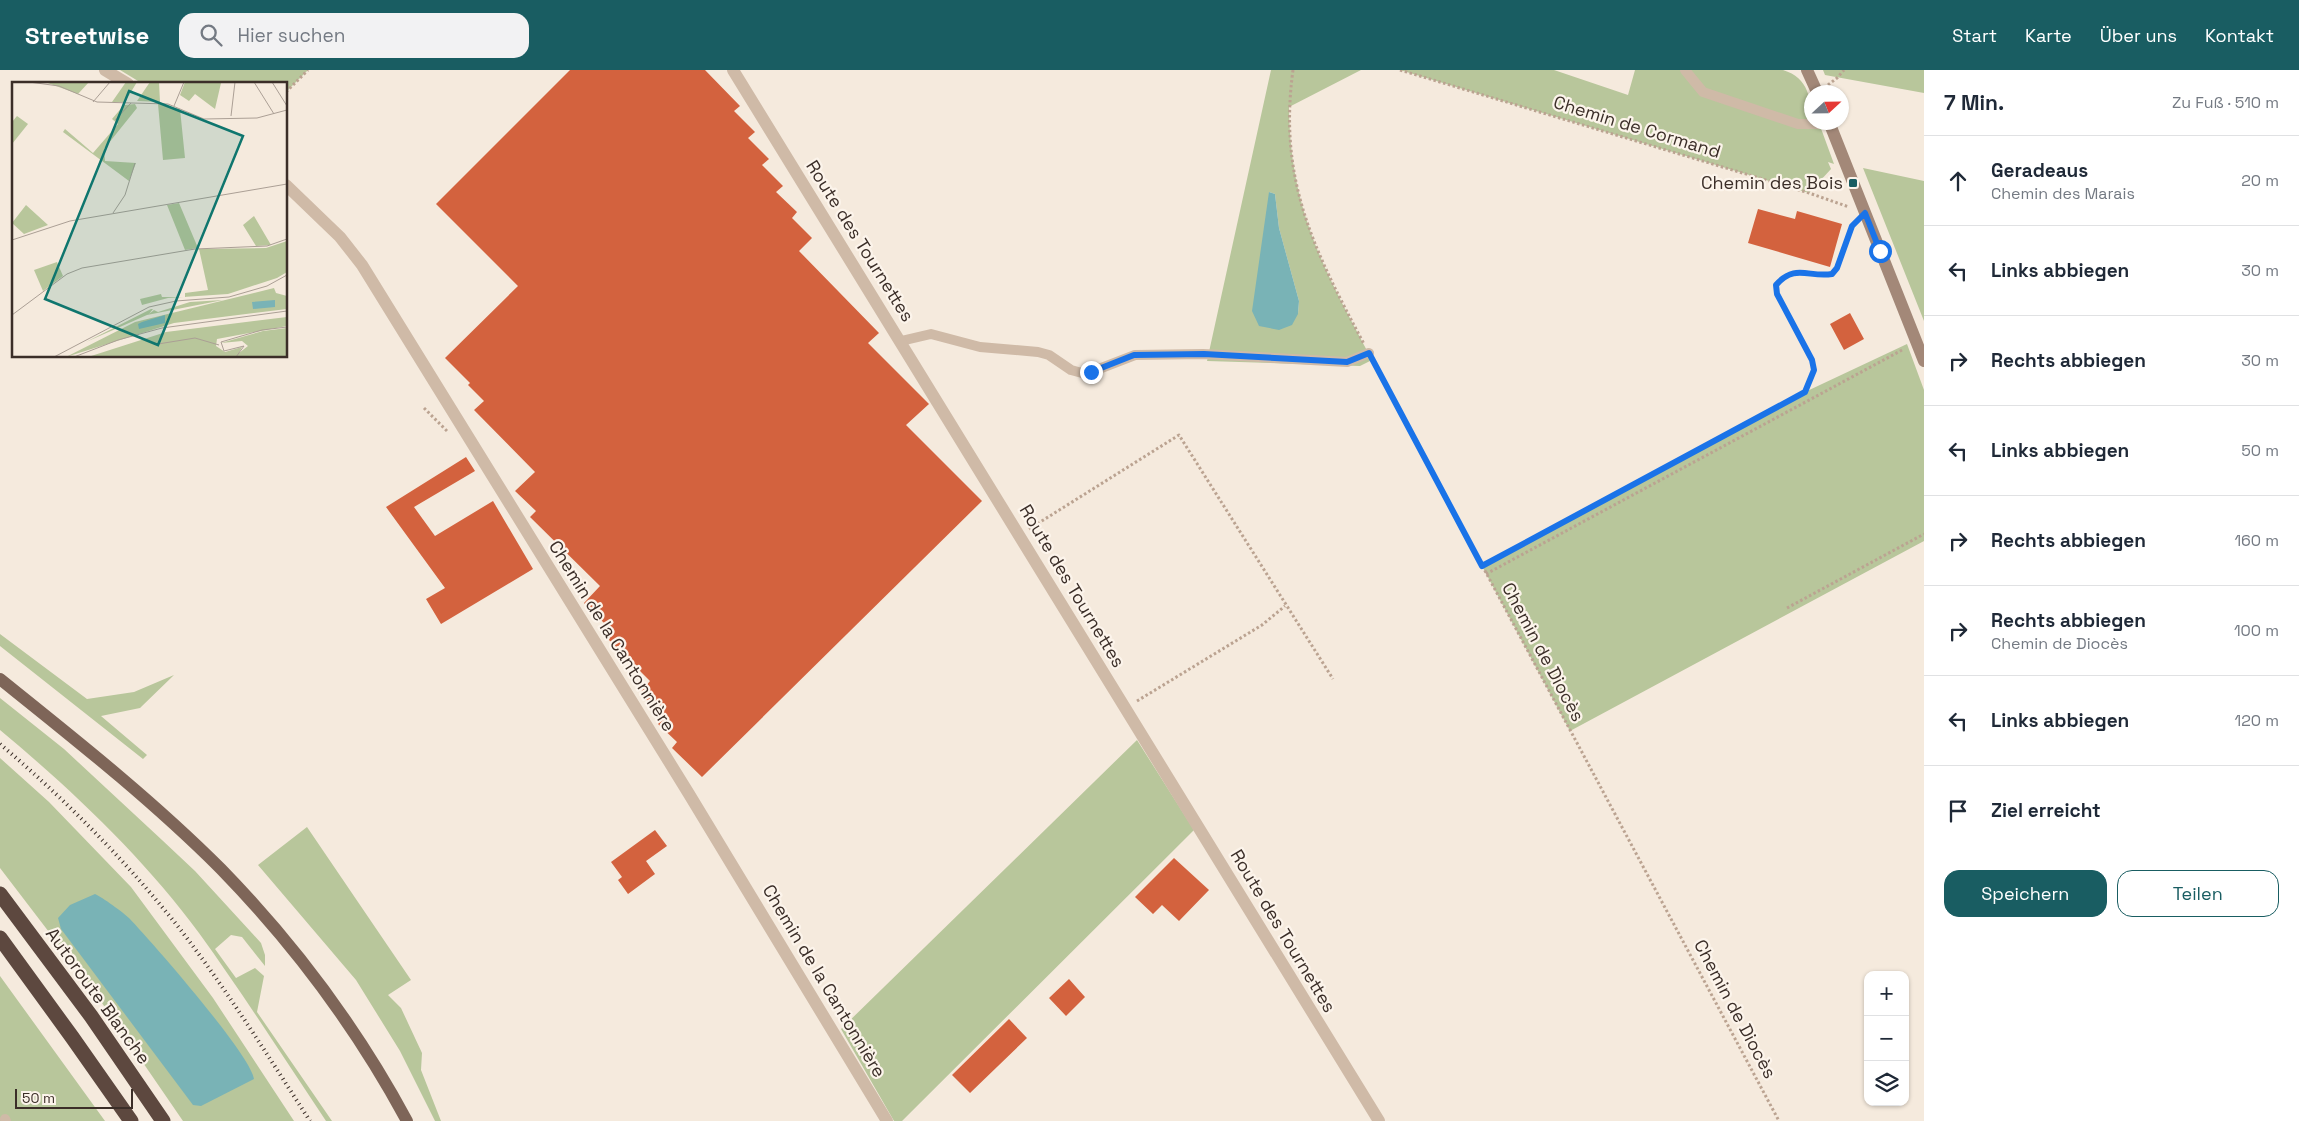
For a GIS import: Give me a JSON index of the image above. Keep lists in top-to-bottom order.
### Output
{
  "streets": {
    "highway": ["Autoroute Blanche"],
    "street": ["Route des Tournettes", "Chemin de la Cantonnière"],
    "path": ["Chemin de Cormand", "Chemin de Diocès"]
  },
  "places": {
    "transit": ["Chemin des Bois"]
  },
  "scale_bar": "50 m",
  "north": "right",
  "page": {
    "header": "Streetwise",
    "search": "Hier suchen",
    "nav": [
      "Start",
      "Karte",
      "Über uns",
      "Kontakt"
    ],
    "heading": ["7 Min.", "Zu Fuß · 510 m"],
    "list": [
      ["Geradeaus", "Chemin des Marais", "20 m"],
      ["Links abbiegen", "30 m"],
      ["Rechts abbiegen", "30 m"],
      ["Links abbiegen", "50 m"],
      ["Rechts abbiegen", "160 m"],
      ["Rechts abbiegen", "Chemin de Diocès", "100 m"],
      ["Links abbiegen", "120 m"],
      "Ziel erreicht"
    ],
    "buttons": ["Speichern", "Teilen"],
    "map_buttons": ["+", "−"],
    "scale": "50 m"
  }
}
